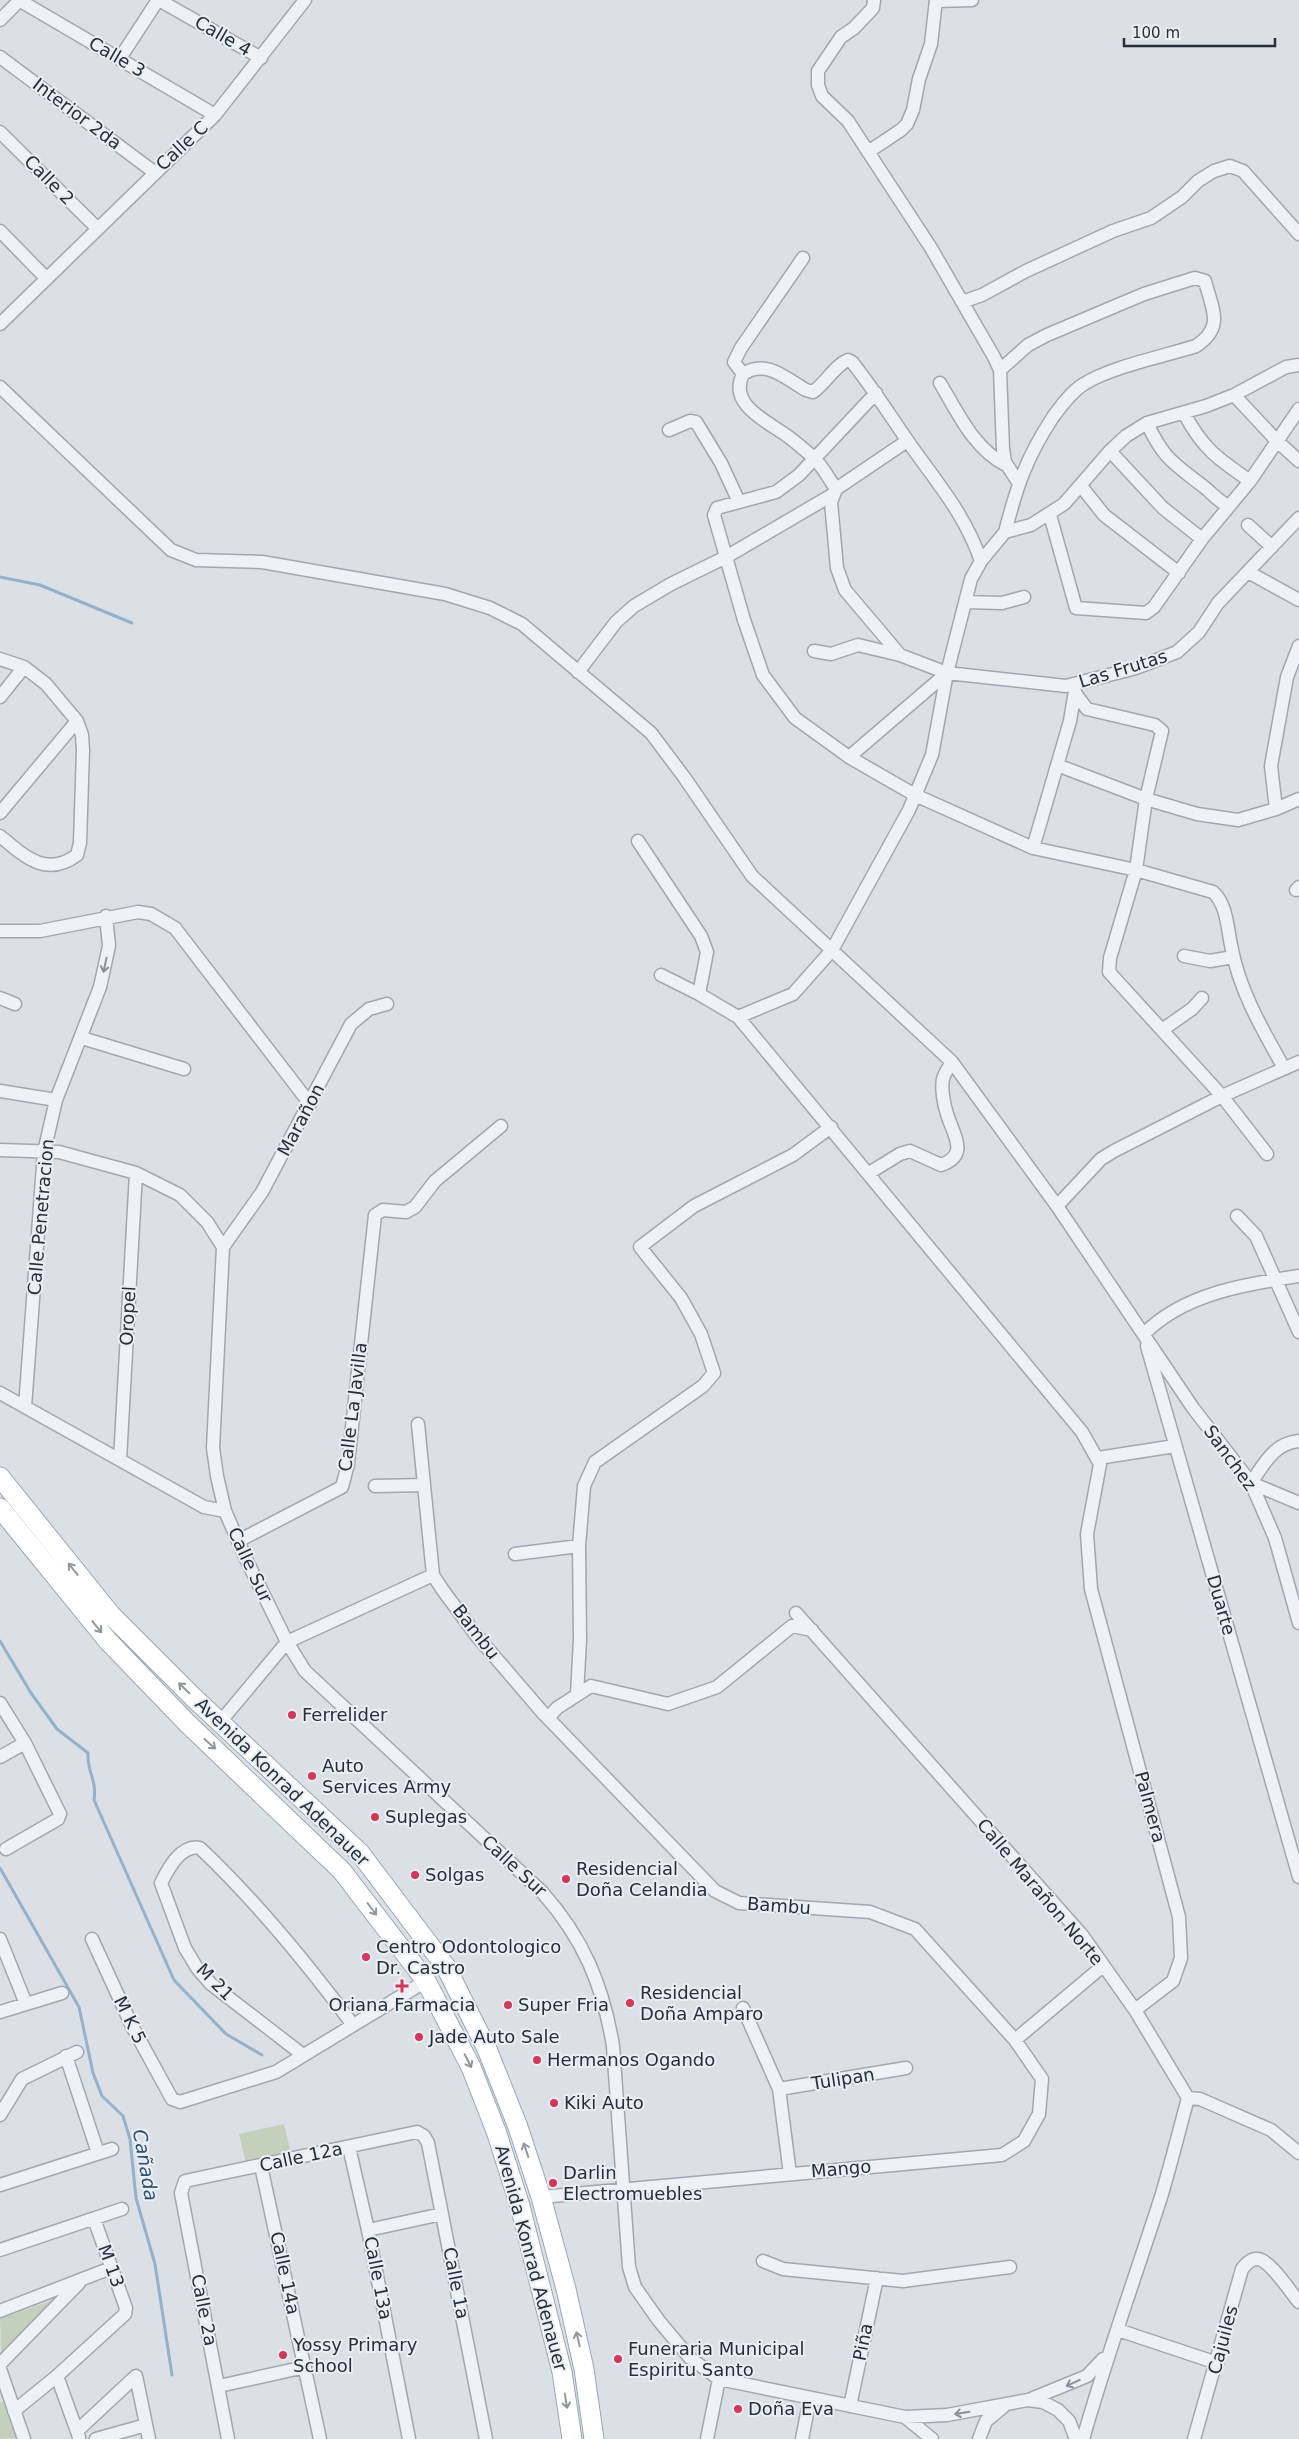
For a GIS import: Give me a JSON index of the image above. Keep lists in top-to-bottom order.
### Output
{
  "streets": {
    "main road": ["Avenida Konrad Adenauer"],
    "street": [
      "Calle 4",
      "Calle 3",
      "Interior 2da",
      "Calle C",
      "Calle 2",
      "Las Frutas",
      "Marañon",
      "Calle Penetracion",
      "Oropel",
      "Calle La Javilla",
      "Sanchez",
      "Calle Sur",
      "Duarte",
      "Bambu",
      "Palmera",
      "Calle Marañon Norte",
      "M 21",
      "M K 5",
      "Tulipan",
      "Calle 12a",
      "Mango",
      "M 13",
      "Calle 14a",
      "Calle 13a",
      "Calle 1a",
      "Calle 2a",
      "Cajuiles",
      "Piña"
    ]
  },
  "crossings": [
    ["Calle 4", "Calle C"],
    ["Calle 3", "Calle C"],
    ["Interior 2da", "Calle C"],
    ["Calle C", "Calle 2"],
    ["Marañon", "Calle Sur"],
    ["Calle La Javilla", "Calle Sur"],
    ["Sanchez", "Duarte"],
    ["Calle Sur", "Mango"],
    ["Bambu", "Mango"],
    ["Avenida Konrad Adenauer", "Mango"],
    ["Palmera", "Calle Marañon Norte"],
    ["M 21", "M K 5"],
    ["Calle 12a", "Calle 14a"],
    ["Calle 12a", "Calle 13a"],
    ["Calle 12a", "Calle 1a"],
    ["Calle 12a", "Calle 2a"]
  ],
  "water": ["Cañada"],
  "places": {
    "other": [
      "Ferrelider",
      "Auto Services Army",
      "Suplegas",
      "Solgas",
      "Residencial Doña Celandia",
      "Centro Odontologico Dr. Castro",
      "Residencial Doña Amparo",
      "Super Fria",
      "Jade Auto Sale",
      "Hermanos Ogando",
      "Kiki Auto",
      "Darlin Electromuebles",
      "Yossy Primary School",
      "Funeraria Municipal Espiritu Santo",
      "Doña Eva"
    ],
    "health": ["Oriana Farmacia"]
  },
  "scale_bar": "100 m"
}
